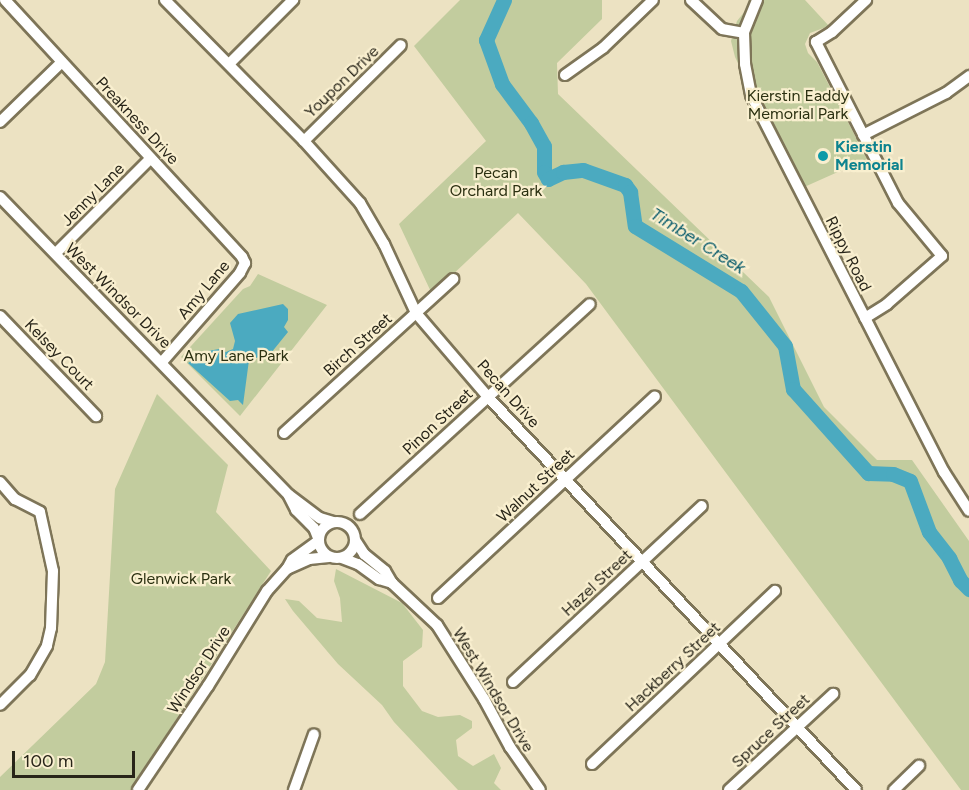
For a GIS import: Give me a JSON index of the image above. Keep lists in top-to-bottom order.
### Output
{
  "streets": {
    "street": [
      "Youpon Drive",
      "Preakness Drive",
      "Jenny Lane",
      "Rippy Road",
      "Amy Lane",
      "West Windsor Drive",
      "Birch Street",
      "Kelsey Court",
      "Pecan Drive",
      "Pinon Street",
      "Walnut Street",
      "Hazel Street",
      "Hackberry Street",
      "Windsor Drive",
      "Spruce Street"
    ]
  },
  "crossings": [
    ["Youpon Drive", "Pecan Drive"],
    ["Preakness Drive", "Jenny Lane"],
    ["Preakness Drive", "Amy Lane"],
    ["Jenny Lane", "West Windsor Drive"],
    ["Amy Lane", "West Windsor Drive"],
    ["West Windsor Drive", "Windsor Drive"],
    ["Birch Street", "Pecan Drive"],
    ["Pecan Drive", "Pinon Street"],
    ["Pecan Drive", "Walnut Street"],
    ["Pecan Drive", "Hazel Street"],
    ["Pecan Drive", "Hackberry Street"],
    ["Pecan Drive", "Spruce Street"]
  ],
  "water": ["Timber Creek"],
  "parks": [
    "Kierstin Eaddy Memorial Park",
    "Pecan Orchard Park",
    "Amy Lane Park",
    "Glenwick Park"
  ],
  "places": ["Kierstin Memorial"],
  "scale_bar": "100 m"
}
